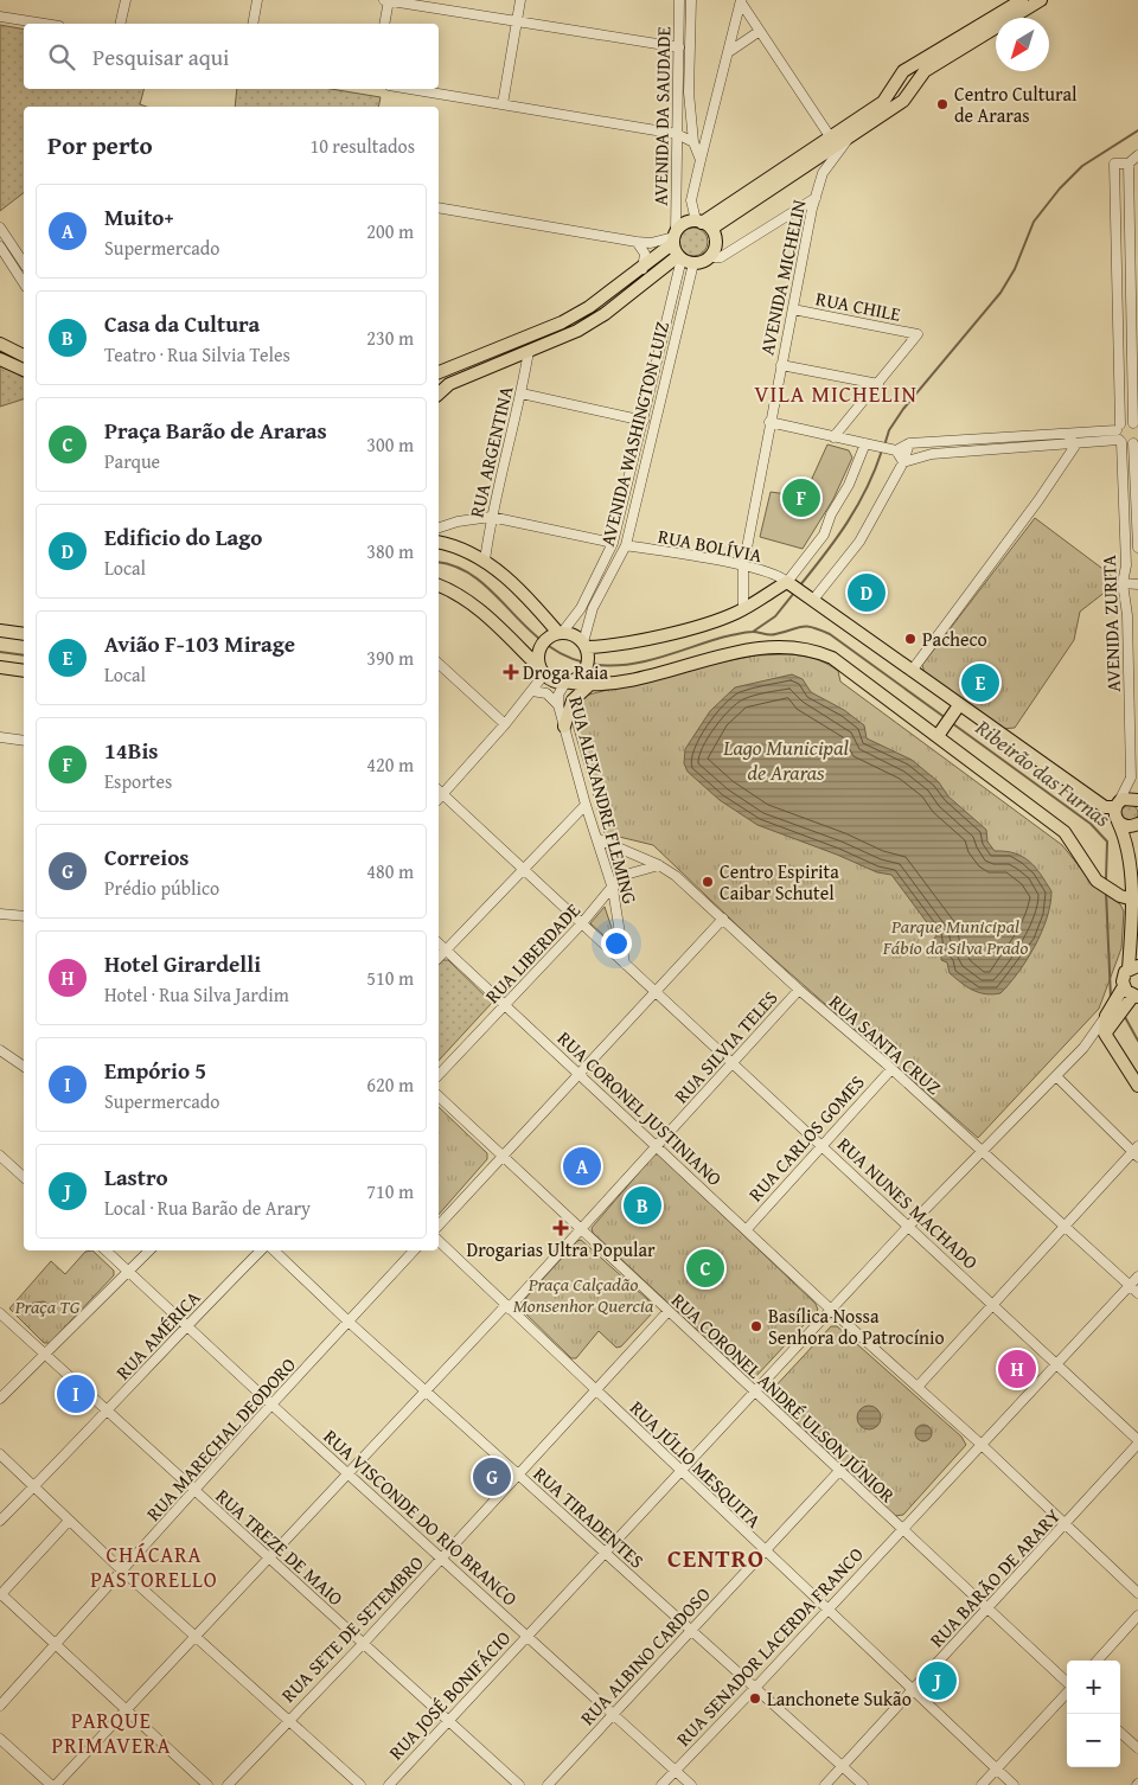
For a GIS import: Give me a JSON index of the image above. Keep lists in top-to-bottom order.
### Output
{
  "streets": {
    "street": [
      "AVENIDA DA SAUDADE",
      "AVENIDA MICHELIN",
      "RUA CHILE",
      "AVENIDA WASHINGTON LUIZ",
      "RUA ARGENTINA",
      "RUA BOLÍVIA",
      "AVENIDA ZURITA",
      "RUA ALEXANDRE FLEMING",
      "RUA LIBERDADE",
      "RUA SANTA CRUZ",
      "RUA SILVIA TELES",
      "RUA CORONEL JUSTINIANO",
      "RUA CARLOS GOMES",
      "RUA NUNES MACHADO",
      "RUA AMÉRICA",
      "RUA CORONEL ANDRÉ ULSON JÚNIOR",
      "RUA MARECHAL DEODORO",
      "RUA JÚLIO MESQUITA",
      "RUA VISCONDE DO RIO BRANCO",
      "RUA TIRADENTES",
      "RUA TREZE DE MAIO",
      "RUA BARÃO DE ARARY",
      "RUA SETE DE SETEMBRO",
      "RUA SENADOR LACERDA FRANCO",
      "RUA ALBINO CARDOSO",
      "RUA JOSÉ BONIFÁCIO"
    ]
  },
  "crossings": [
    ["AVENIDA DA SAUDADE", "AVENIDA WASHINGTON LUIZ"],
    ["AVENIDA MICHELIN", "RUA CHILE"],
    ["AVENIDA MICHELIN", "RUA BOLÍVIA"],
    ["AVENIDA WASHINGTON LUIZ", "RUA BOLÍVIA"],
    ["AVENIDA WASHINGTON LUIZ", "RUA ALEXANDRE FLEMING"],
    ["RUA ALEXANDRE FLEMING", "RUA LIBERDADE"],
    ["RUA ALEXANDRE FLEMING", "RUA SANTA CRUZ"],
    ["RUA ALEXANDRE FLEMING", "RUA NUNES MACHADO"],
    ["RUA LIBERDADE", "RUA SANTA CRUZ"],
    ["RUA LIBERDADE", "RUA CORONEL JUSTINIANO"],
    ["RUA LIBERDADE", "RUA NUNES MACHADO"],
    ["RUA SANTA CRUZ", "RUA SILVIA TELES"],
    ["RUA SANTA CRUZ", "RUA CARLOS GOMES"],
    ["RUA SANTA CRUZ", "RUA SENADOR LACERDA FRANCO"],
    ["RUA SANTA CRUZ", "RUA JOSÉ BONIFÁCIO"],
    ["RUA SILVIA TELES", "RUA CORONEL JUSTINIANO"],
    ["RUA SILVIA TELES", "RUA NUNES MACHADO"],
    ["RUA SILVIA TELES", "RUA CORONEL ANDRÉ ULSON JÚNIOR"],
    ["RUA SILVIA TELES", "RUA JÚLIO MESQUITA"],
    ["RUA SILVIA TELES", "RUA VISCONDE DO RIO BRANCO"],
    ["RUA SILVIA TELES", "RUA TIRADENTES"],
    ["RUA SILVIA TELES", "RUA TREZE DE MAIO"],
    ["RUA CORONEL JUSTINIANO", "RUA CARLOS GOMES"],
    ["RUA CORONEL JUSTINIANO", "RUA BARÃO DE ARARY"],
    ["RUA CORONEL JUSTINIANO", "RUA SENADOR LACERDA FRANCO"],
    ["RUA CORONEL JUSTINIANO", "RUA JOSÉ BONIFÁCIO"],
    ["RUA CARLOS GOMES", "RUA NUNES MACHADO"],
    ["RUA NUNES MACHADO", "RUA BARÃO DE ARARY"],
    ["RUA NUNES MACHADO", "RUA SENADOR LACERDA FRANCO"],
    ["RUA NUNES MACHADO", "RUA JOSÉ BONIFÁCIO"],
    ["RUA AMÉRICA", "RUA VISCONDE DO RIO BRANCO"],
    ["RUA AMÉRICA", "RUA TREZE DE MAIO"],
    ["RUA CORONEL ANDRÉ ULSON JÚNIOR", "RUA BARÃO DE ARARY"],
    ["RUA CORONEL ANDRÉ ULSON JÚNIOR", "RUA SETE DE SETEMBRO"],
    ["RUA CORONEL ANDRÉ ULSON JÚNIOR", "RUA SENADOR LACERDA FRANCO"],
    ["RUA CORONEL ANDRÉ ULSON JÚNIOR", "RUA ALBINO CARDOSO"],
    ["RUA CORONEL ANDRÉ ULSON JÚNIOR", "RUA JOSÉ BONIFÁCIO"],
    ["RUA MARECHAL DEODORO", "RUA VISCONDE DO RIO BRANCO"],
    ["RUA MARECHAL DEODORO", "RUA TIRADENTES"],
    ["RUA MARECHAL DEODORO", "RUA TREZE DE MAIO"],
    ["RUA JÚLIO MESQUITA", "RUA BARÃO DE ARARY"],
    ["RUA JÚLIO MESQUITA", "RUA SETE DE SETEMBRO"],
    ["RUA JÚLIO MESQUITA", "RUA SENADOR LACERDA FRANCO"],
    ["RUA JÚLIO MESQUITA", "RUA ALBINO CARDOSO"],
    ["RUA JÚLIO MESQUITA", "RUA JOSÉ BONIFÁCIO"],
    ["RUA VISCONDE DO RIO BRANCO", "RUA SETE DE SETEMBRO"],
    ["RUA VISCONDE DO RIO BRANCO", "RUA SENADOR LACERDA FRANCO"],
    ["RUA VISCONDE DO RIO BRANCO", "RUA ALBINO CARDOSO"],
    ["RUA VISCONDE DO RIO BRANCO", "RUA JOSÉ BONIFÁCIO"],
    ["RUA TIRADENTES", "RUA BARÃO DE ARARY"],
    ["RUA TIRADENTES", "RUA SETE DE SETEMBRO"],
    ["RUA TIRADENTES", "RUA SENADOR LACERDA FRANCO"],
    ["RUA TIRADENTES", "RUA ALBINO CARDOSO"],
    ["RUA TIRADENTES", "RUA JOSÉ BONIFÁCIO"],
    ["RUA TREZE DE MAIO", "RUA SETE DE SETEMBRO"],
    ["RUA TREZE DE MAIO", "RUA JOSÉ BONIFÁCIO"]
  ],
  "districts": [
    "VILA MICHELIN",
    "CHÁCARA PASTORELLO",
    "CENTRO",
    "PARQUE PRIMAVERA"
  ],
  "water": ["Lago Municipal de Araras", "Ribeirão das Furnas"],
  "parks": ["Parque Municipal Fábio da Silva Prado", "Praça Calçadão Monsenhor Quercia", "Praça TG"],
  "places": {
    "other": [
      "Centro Cultural de Araras",
      "Pacheco",
      "Centro Espirita Caibar Schutel",
      "Basílica Nossa Senhora do Patrocínio",
      "Lanchonete Sukão"
    ],
    "health": ["Droga Raia", "Drogarias Ultra Popular"]
  },
  "north": "bottom left",
  "page": {
    "search": "Pesquisar aqui",
    "heading": ["Por perto", "10 resultados"],
    "list": [
      {
        "mark": "A",
        "name": "Muito+",
        "note": "Supermercado",
        "value": "200 m"
      },
      {
        "mark": "B",
        "name": "Casa da Cultura",
        "note": "Teatro · Rua Silvia Teles",
        "value": "230 m"
      },
      {
        "mark": "C",
        "name": "Praça Barão de Araras",
        "note": "Parque",
        "value": "300 m"
      },
      {
        "mark": "D",
        "name": "Edificio do Lago",
        "note": "Local",
        "value": "380 m"
      },
      {
        "mark": "E",
        "name": "Avião F-103 Mirage",
        "note": "Local",
        "value": "390 m"
      },
      {
        "mark": "F",
        "name": "14Bis",
        "note": "Esportes",
        "value": "420 m"
      },
      {
        "mark": "G",
        "name": "Correios",
        "note": "Prédio público",
        "value": "480 m"
      },
      {
        "mark": "H",
        "name": "Hotel Girardelli",
        "note": "Hotel · Rua Silva Jardim",
        "value": "510 m"
      },
      {
        "mark": "I",
        "name": "Empório 5",
        "note": "Supermercado",
        "value": "620 m"
      },
      {
        "mark": "J",
        "name": "Lastro",
        "note": "Local · Rua Barão de Arary",
        "value": "710 m"
      }
    ],
    "pins": [
      "F",
      "D",
      "E",
      "A",
      "B",
      "C",
      "H",
      "I",
      "G",
      "J"
    ],
    "map_buttons": ["+", "−"]
  }
}
